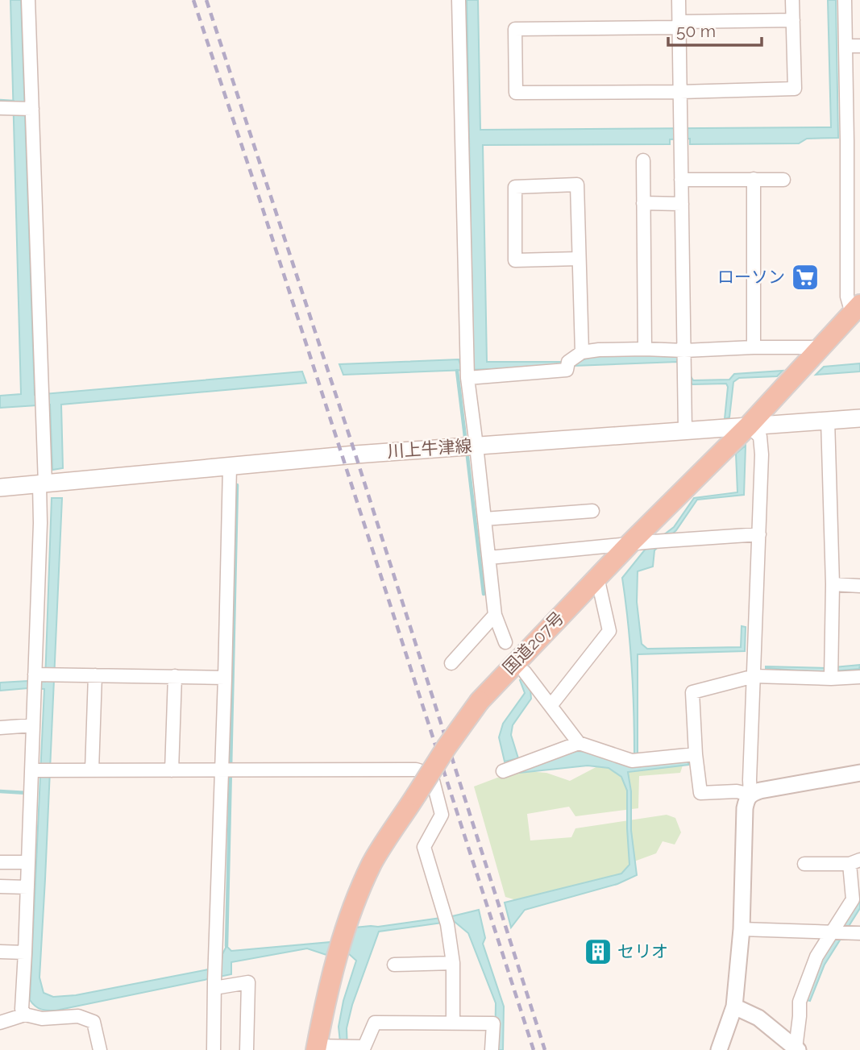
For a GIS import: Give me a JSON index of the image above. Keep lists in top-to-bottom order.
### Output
{
  "streets": {
    "highway": ["国道207号"],
    "main road": ["川上牛津線"]
  },
  "crossings": [
    ["川上牛津線", "国道207号"]
  ],
  "places": {
    "supermarket": ["ローソン"],
    "building": ["セリオ"]
  },
  "scale_bar": "50 m"
}
